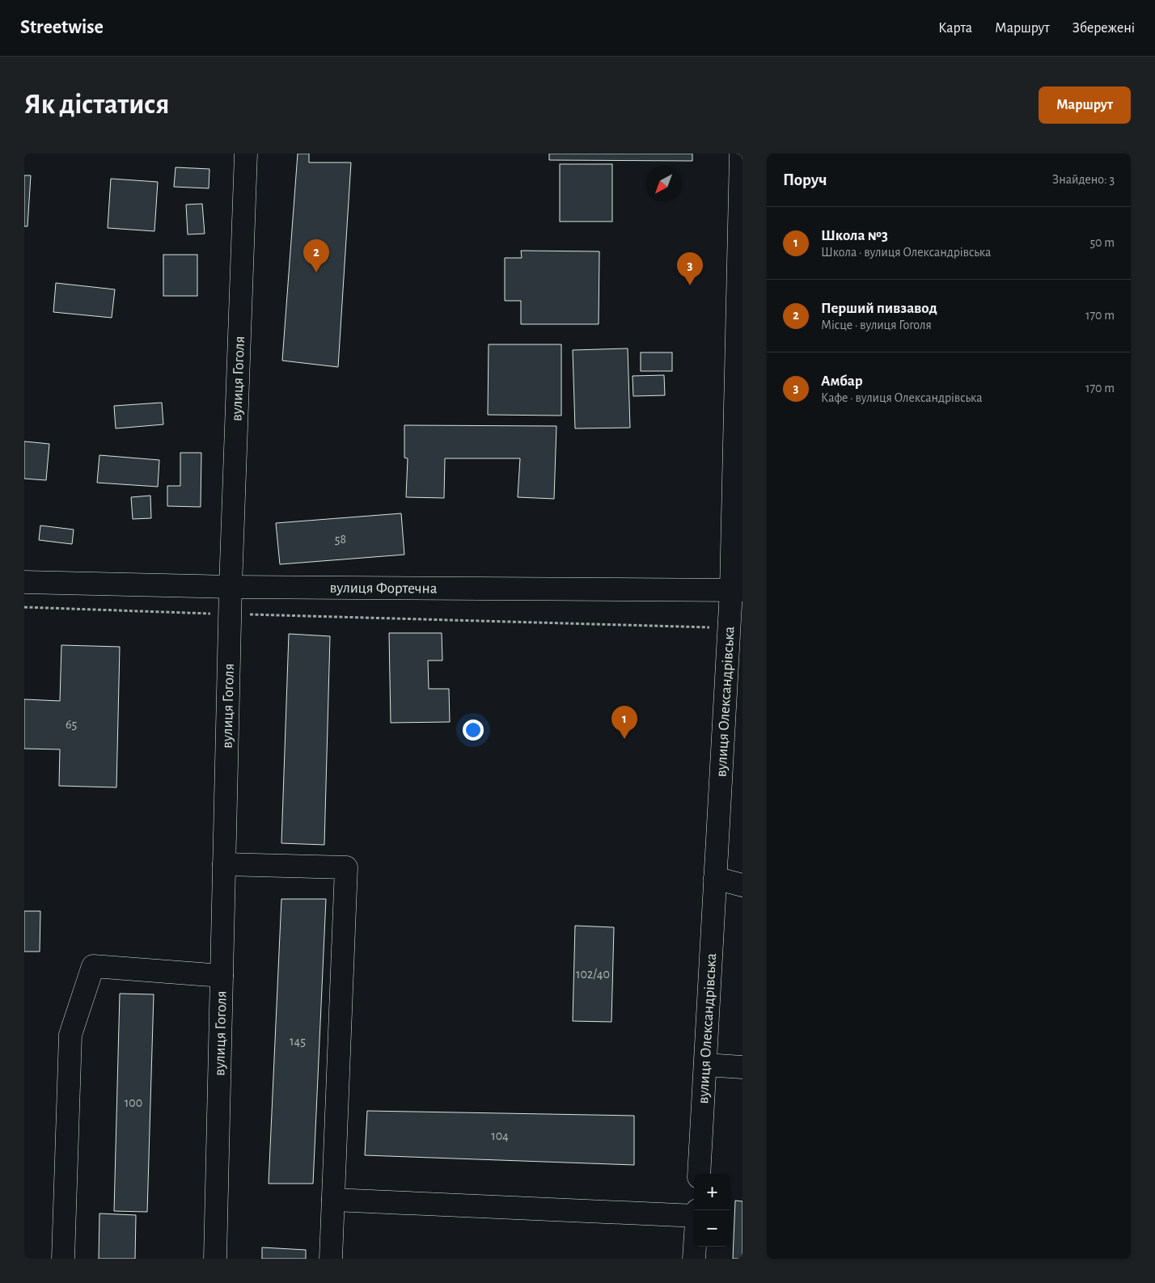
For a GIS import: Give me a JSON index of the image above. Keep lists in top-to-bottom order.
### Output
{
  "streets": {
    "street": ["вулиця Гоголя", "вулиця Фортечна", "вулиця Олександрівська"]
  },
  "crossings": [
    ["вулиця Гоголя", "вулиця Фортечна"],
    ["вулиця Фортечна", "вулиця Олександрівська"]
  ],
  "house_numbers": [
    "58",
    "65",
    "102/40",
    "145",
    "100",
    "104"
  ],
  "north": "bottom left",
  "page": {
    "header": "Streetwise",
    "nav": ["Карта", "Маршрут", "Збережені"],
    "buttons": "Маршрут",
    "title": "Як дістатися",
    "heading": ["Поруч", "Знайдено: 3"],
    "list": [
      {
        "mark": "1",
        "name": "Школа №3",
        "note": "Школа · вулиця Олександрівська",
        "value": "50 m"
      },
      {
        "mark": "2",
        "name": "Перший пивзавод",
        "note": "Місце · вулиця Гоголя",
        "value": "170 m"
      },
      {
        "mark": "3",
        "name": "Амбар",
        "note": "Кафе · вулиця Олександрівська",
        "value": "170 m"
      }
    ],
    "pins": ["2", "3", "1"],
    "map_buttons": ["+", "−"]
  }
}
